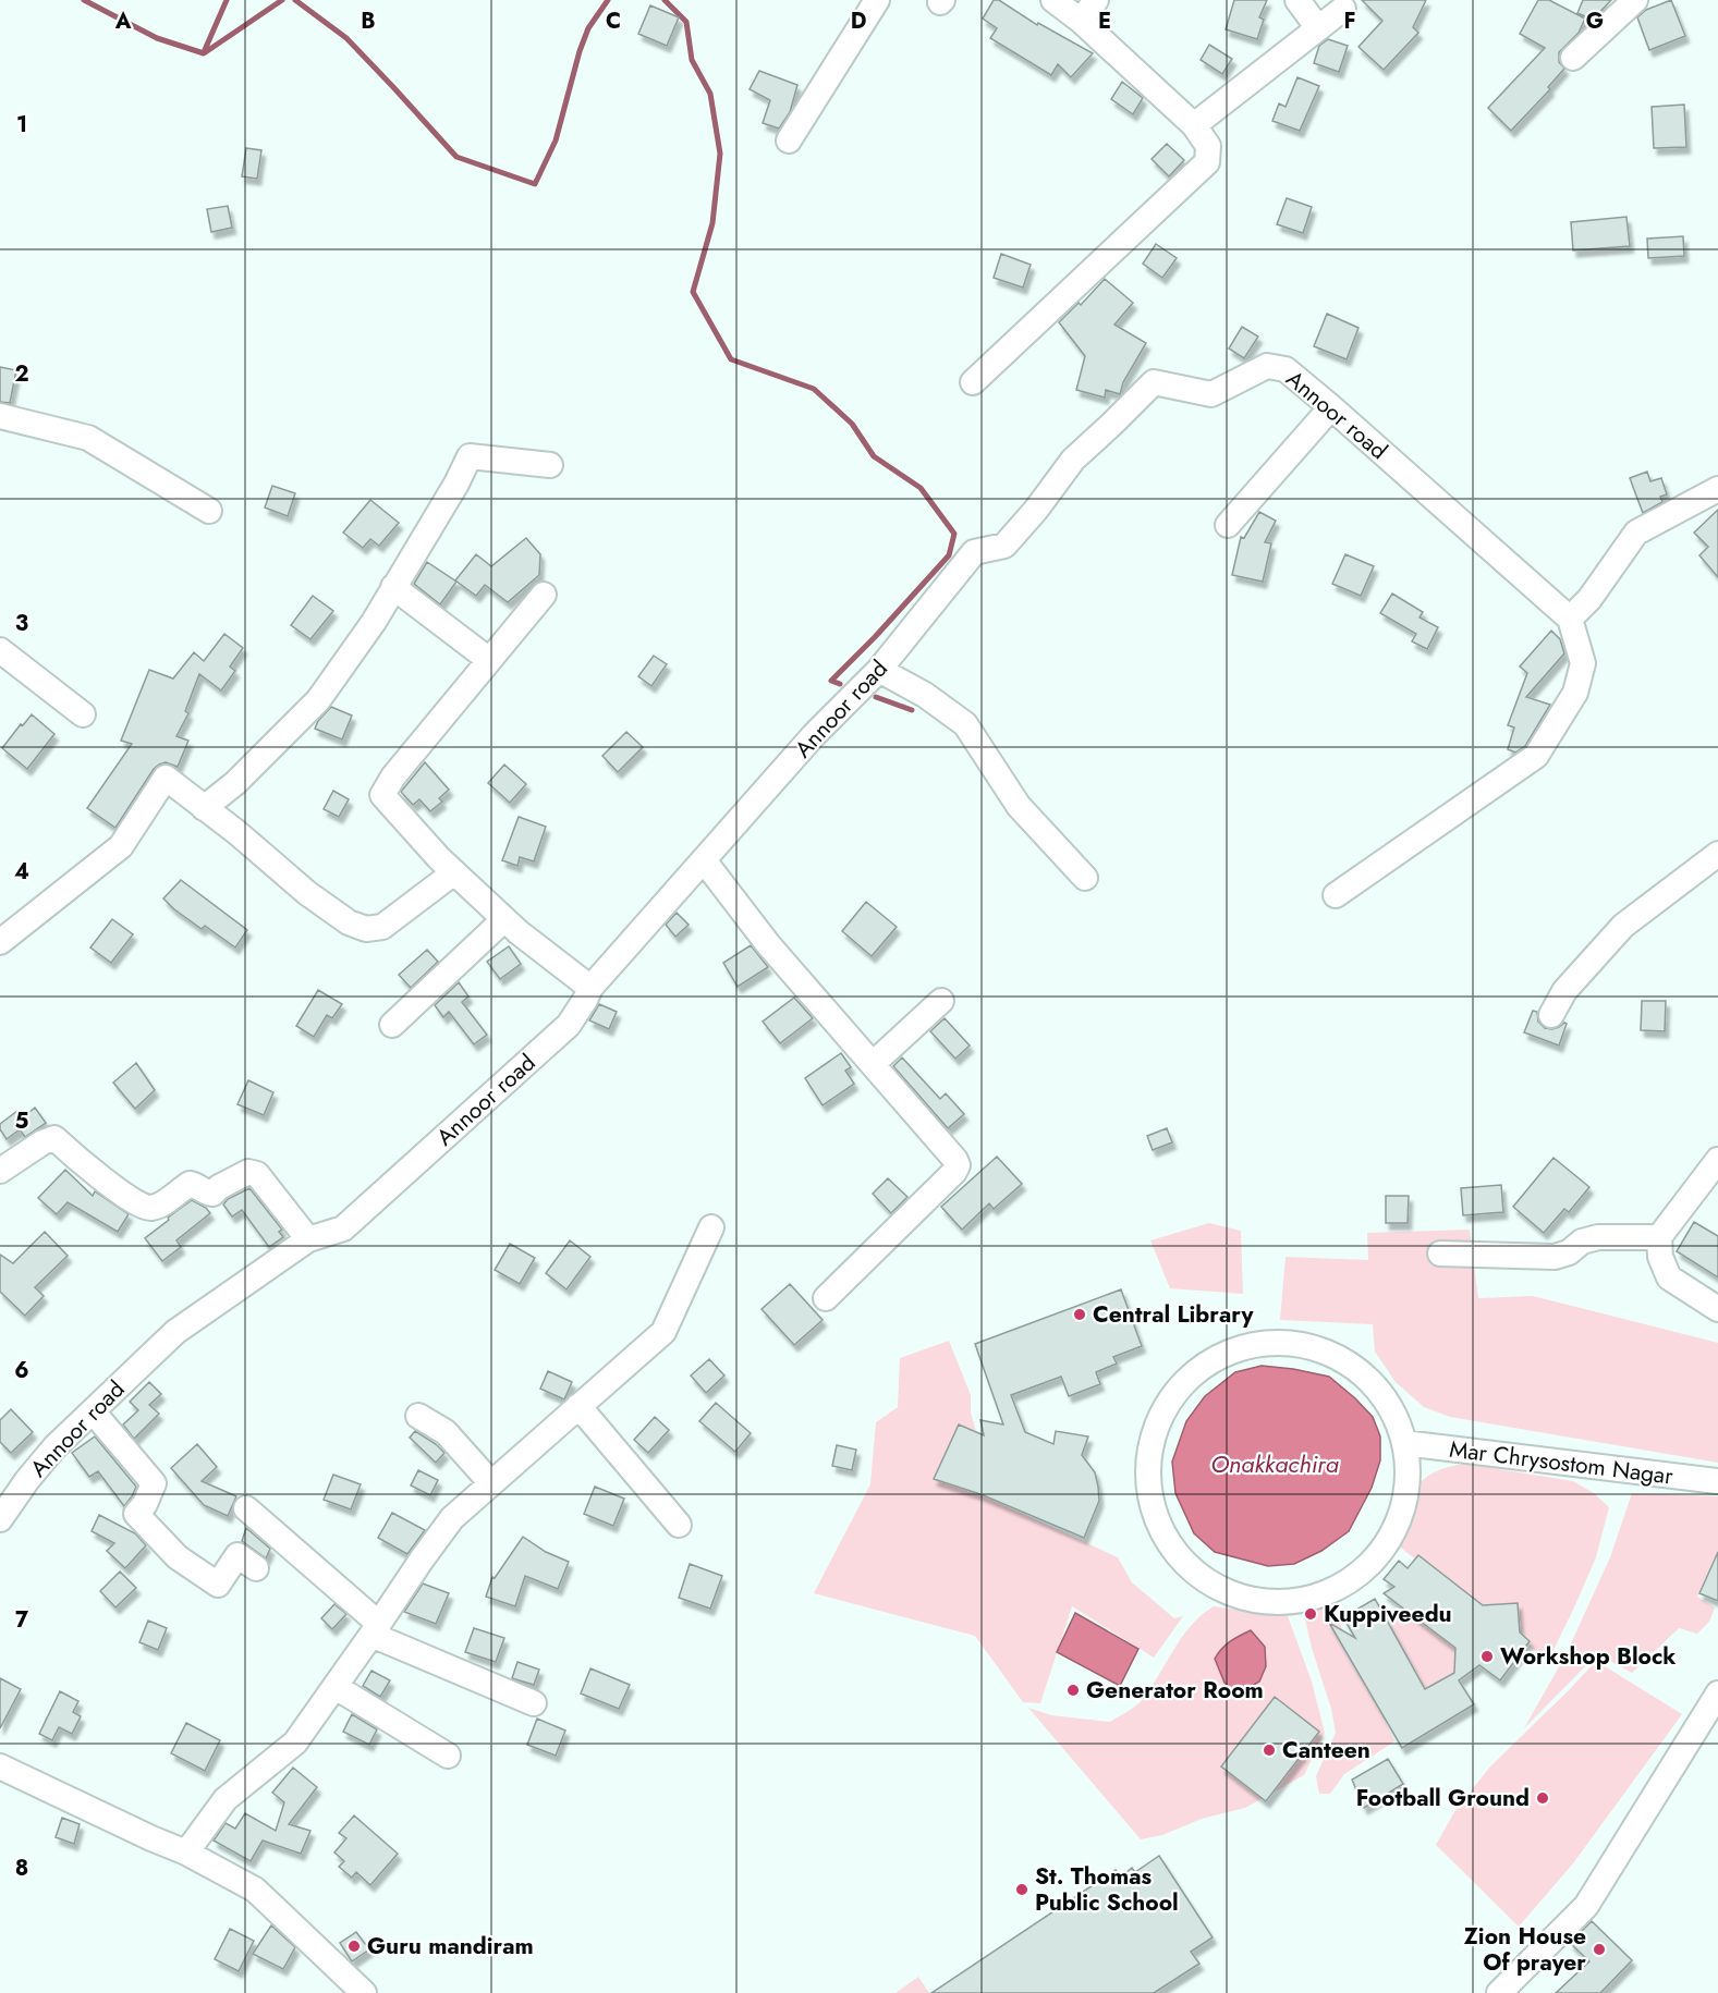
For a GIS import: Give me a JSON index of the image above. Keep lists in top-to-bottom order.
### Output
{
  "streets": {
    "street": ["Annoor road", "Mar Chrysostom Nagar"]
  },
  "water": ["Onakkachira"],
  "places": [
    "Central Library",
    "Kuppiveedu",
    "Workshop Block",
    "Generator Room",
    "Canteen",
    "Football Ground",
    "St. Thomas Public School",
    "Guru mandiram",
    "Zion House Of prayer"
  ],
  "grid": {
    "columns": [
      "A",
      "B",
      "C",
      "D",
      "E",
      "F",
      "G"
    ],
    "rows": [
      "1",
      "2",
      "3",
      "4",
      "5",
      "6",
      "7",
      "8"
    ]
  }
}
